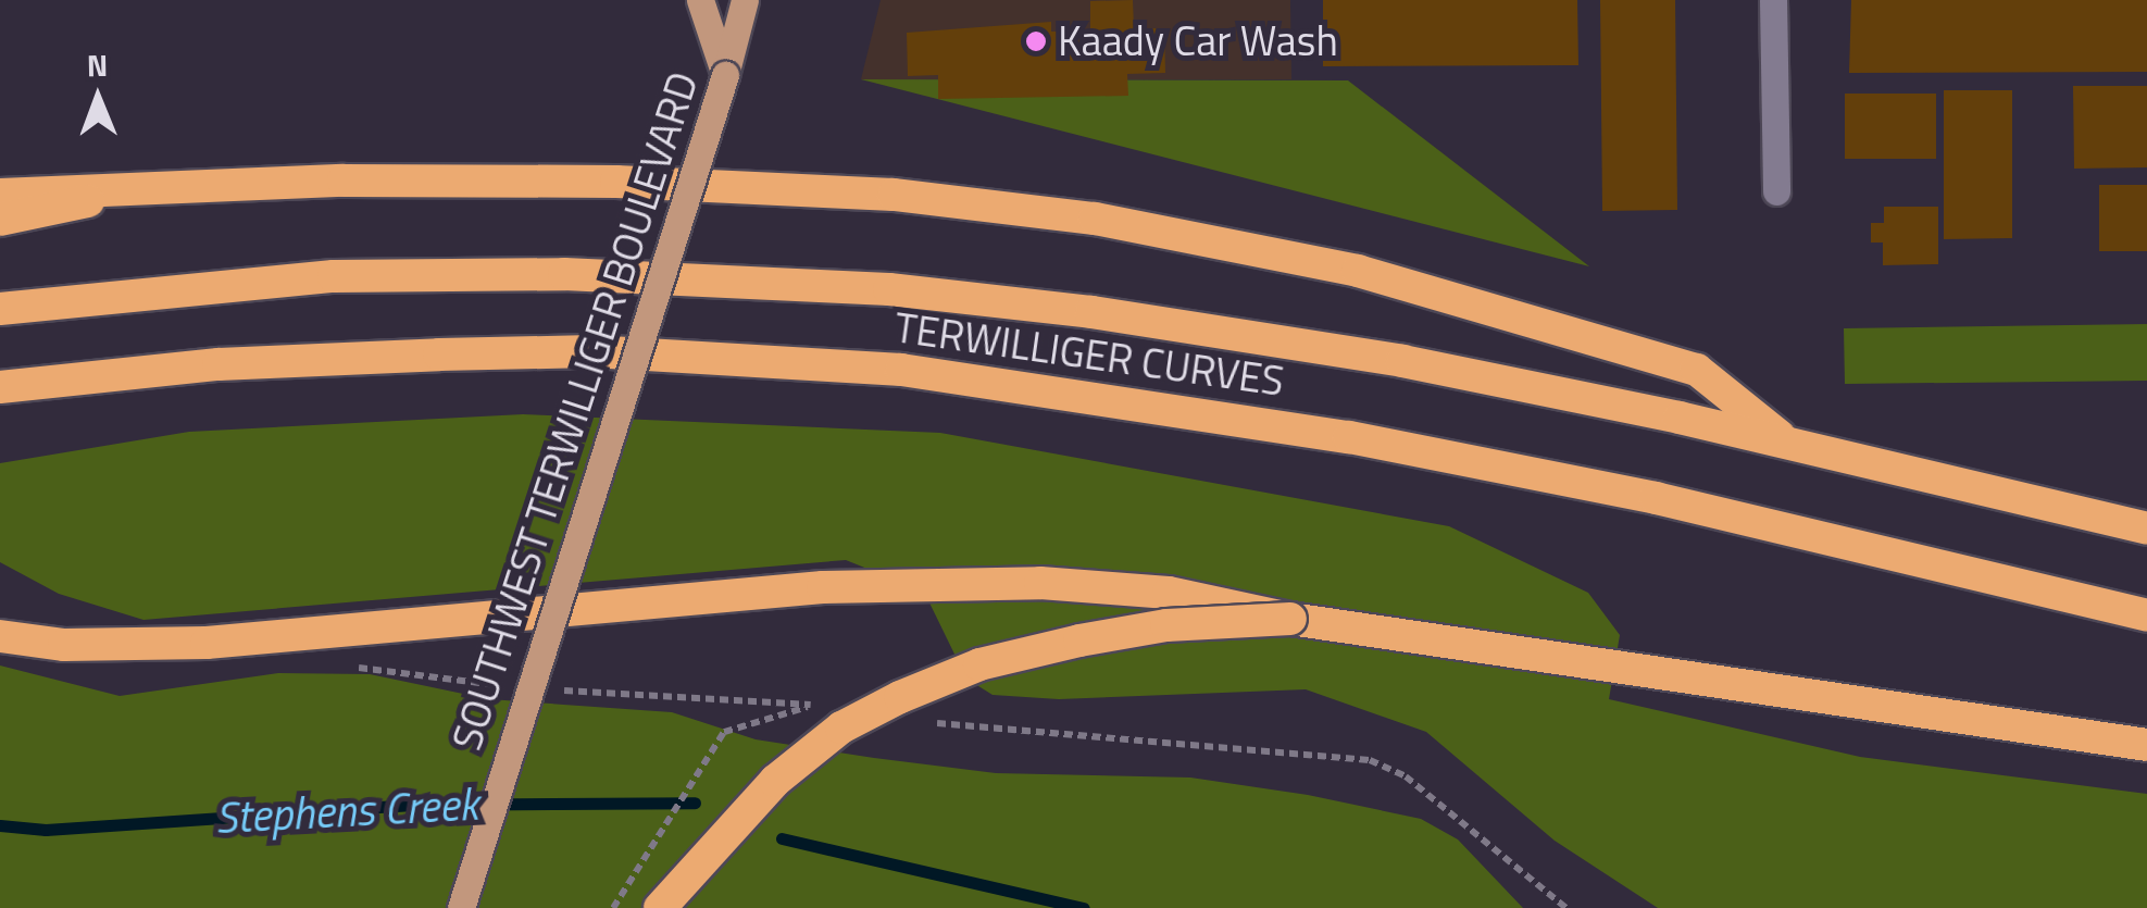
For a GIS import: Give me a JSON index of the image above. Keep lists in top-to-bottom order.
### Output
{
  "streets": {
    "highway": ["TERWILLIGER CURVES"],
    "main road": ["SOUTHWEST TERWILLIGER BOULEVARD"]
  },
  "water": ["Stephens Creek"],
  "places": ["Kaady Car Wash"],
  "north": "top"
}
